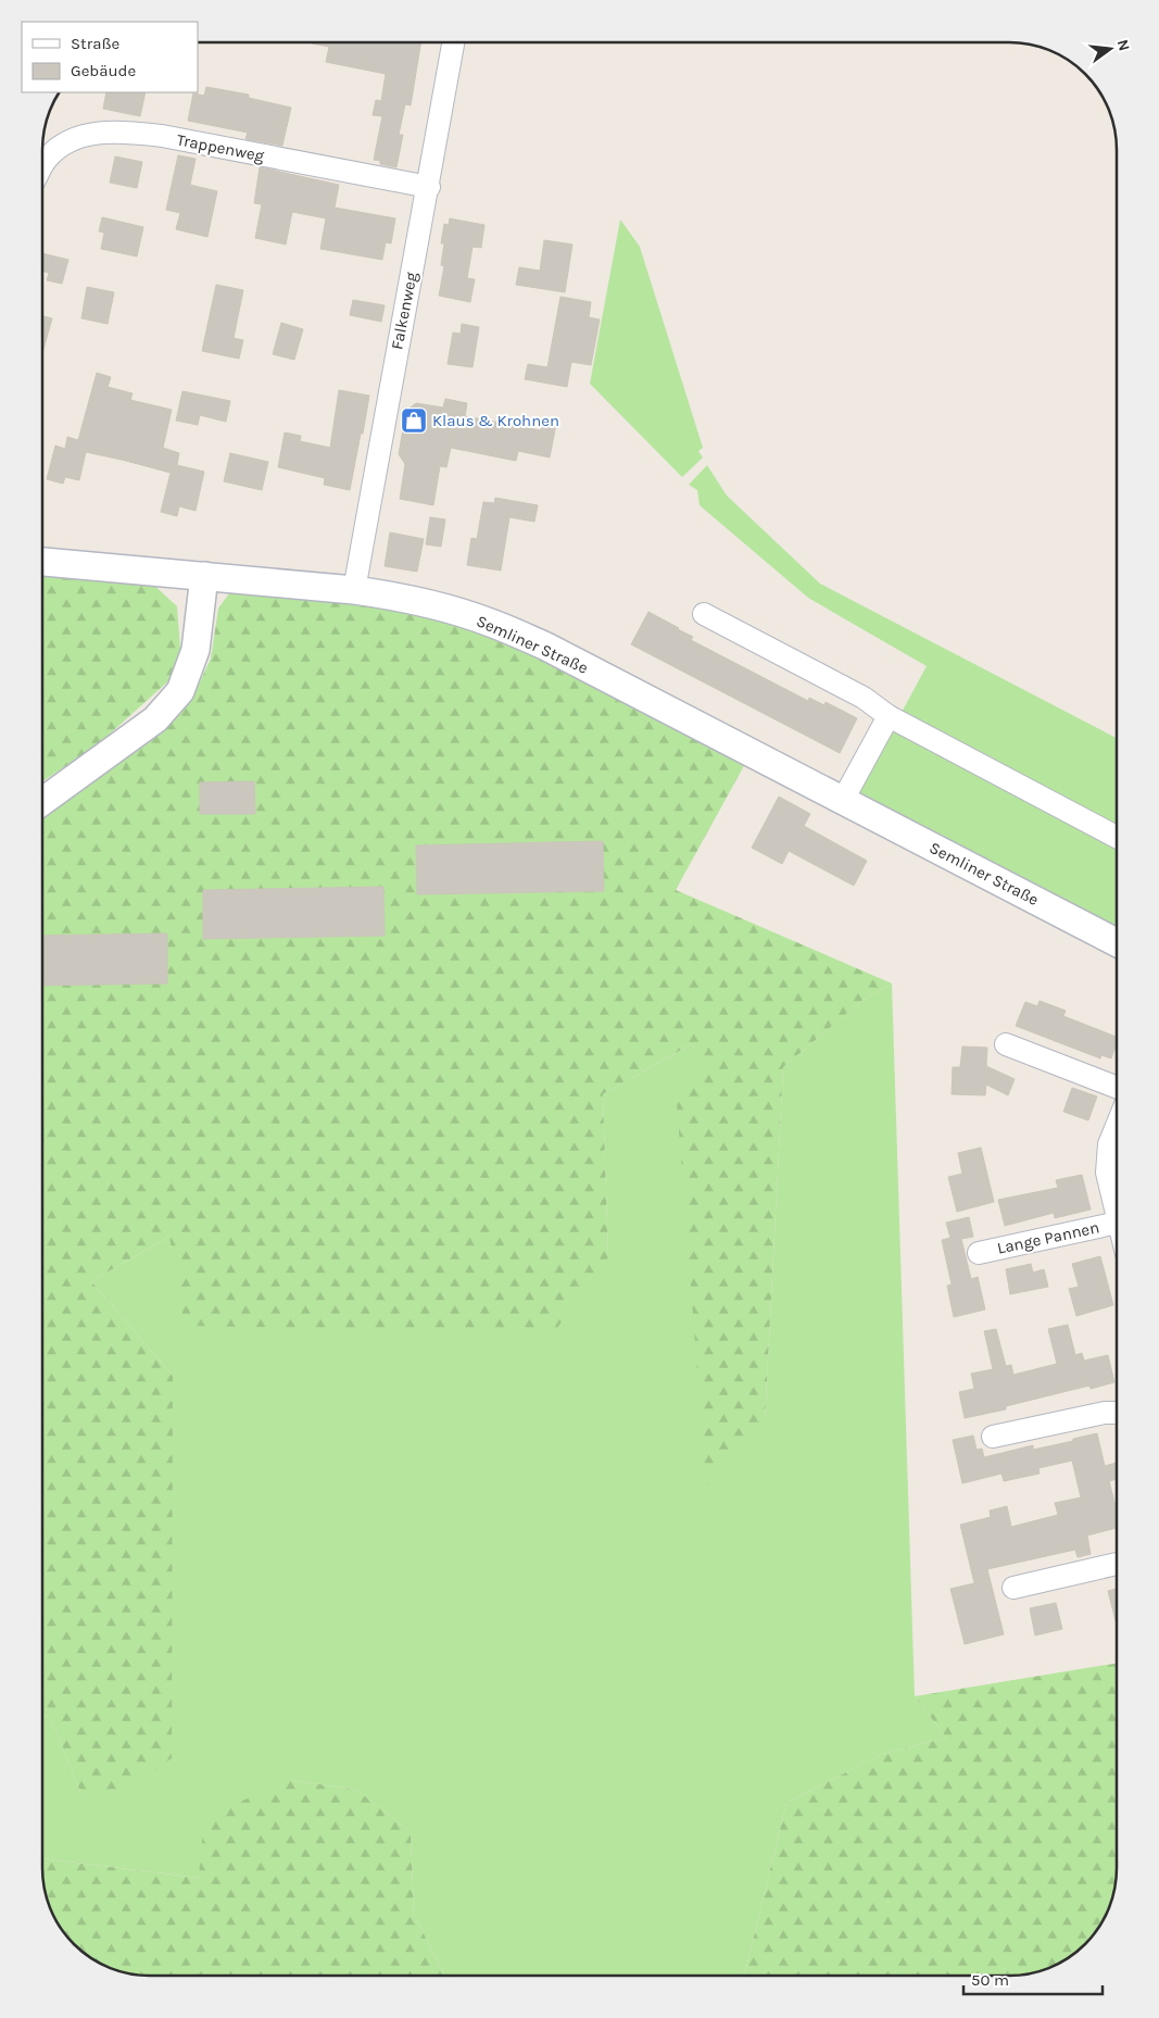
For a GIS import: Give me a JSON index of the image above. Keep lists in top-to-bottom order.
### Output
{
  "streets": {
    "street": [
      "Trappenweg",
      "Falkenweg",
      "Semliner Straße",
      "Lange Pannen"
    ]
  },
  "crossings": [
    ["Trappenweg", "Falkenweg"],
    ["Falkenweg", "Semliner Straße"]
  ],
  "places": {
    "shop": ["Klaus & Krohnen"]
  },
  "legend": ["Straße", "Gebäude"],
  "scale_bar": "50 m",
  "north": "right"
}
